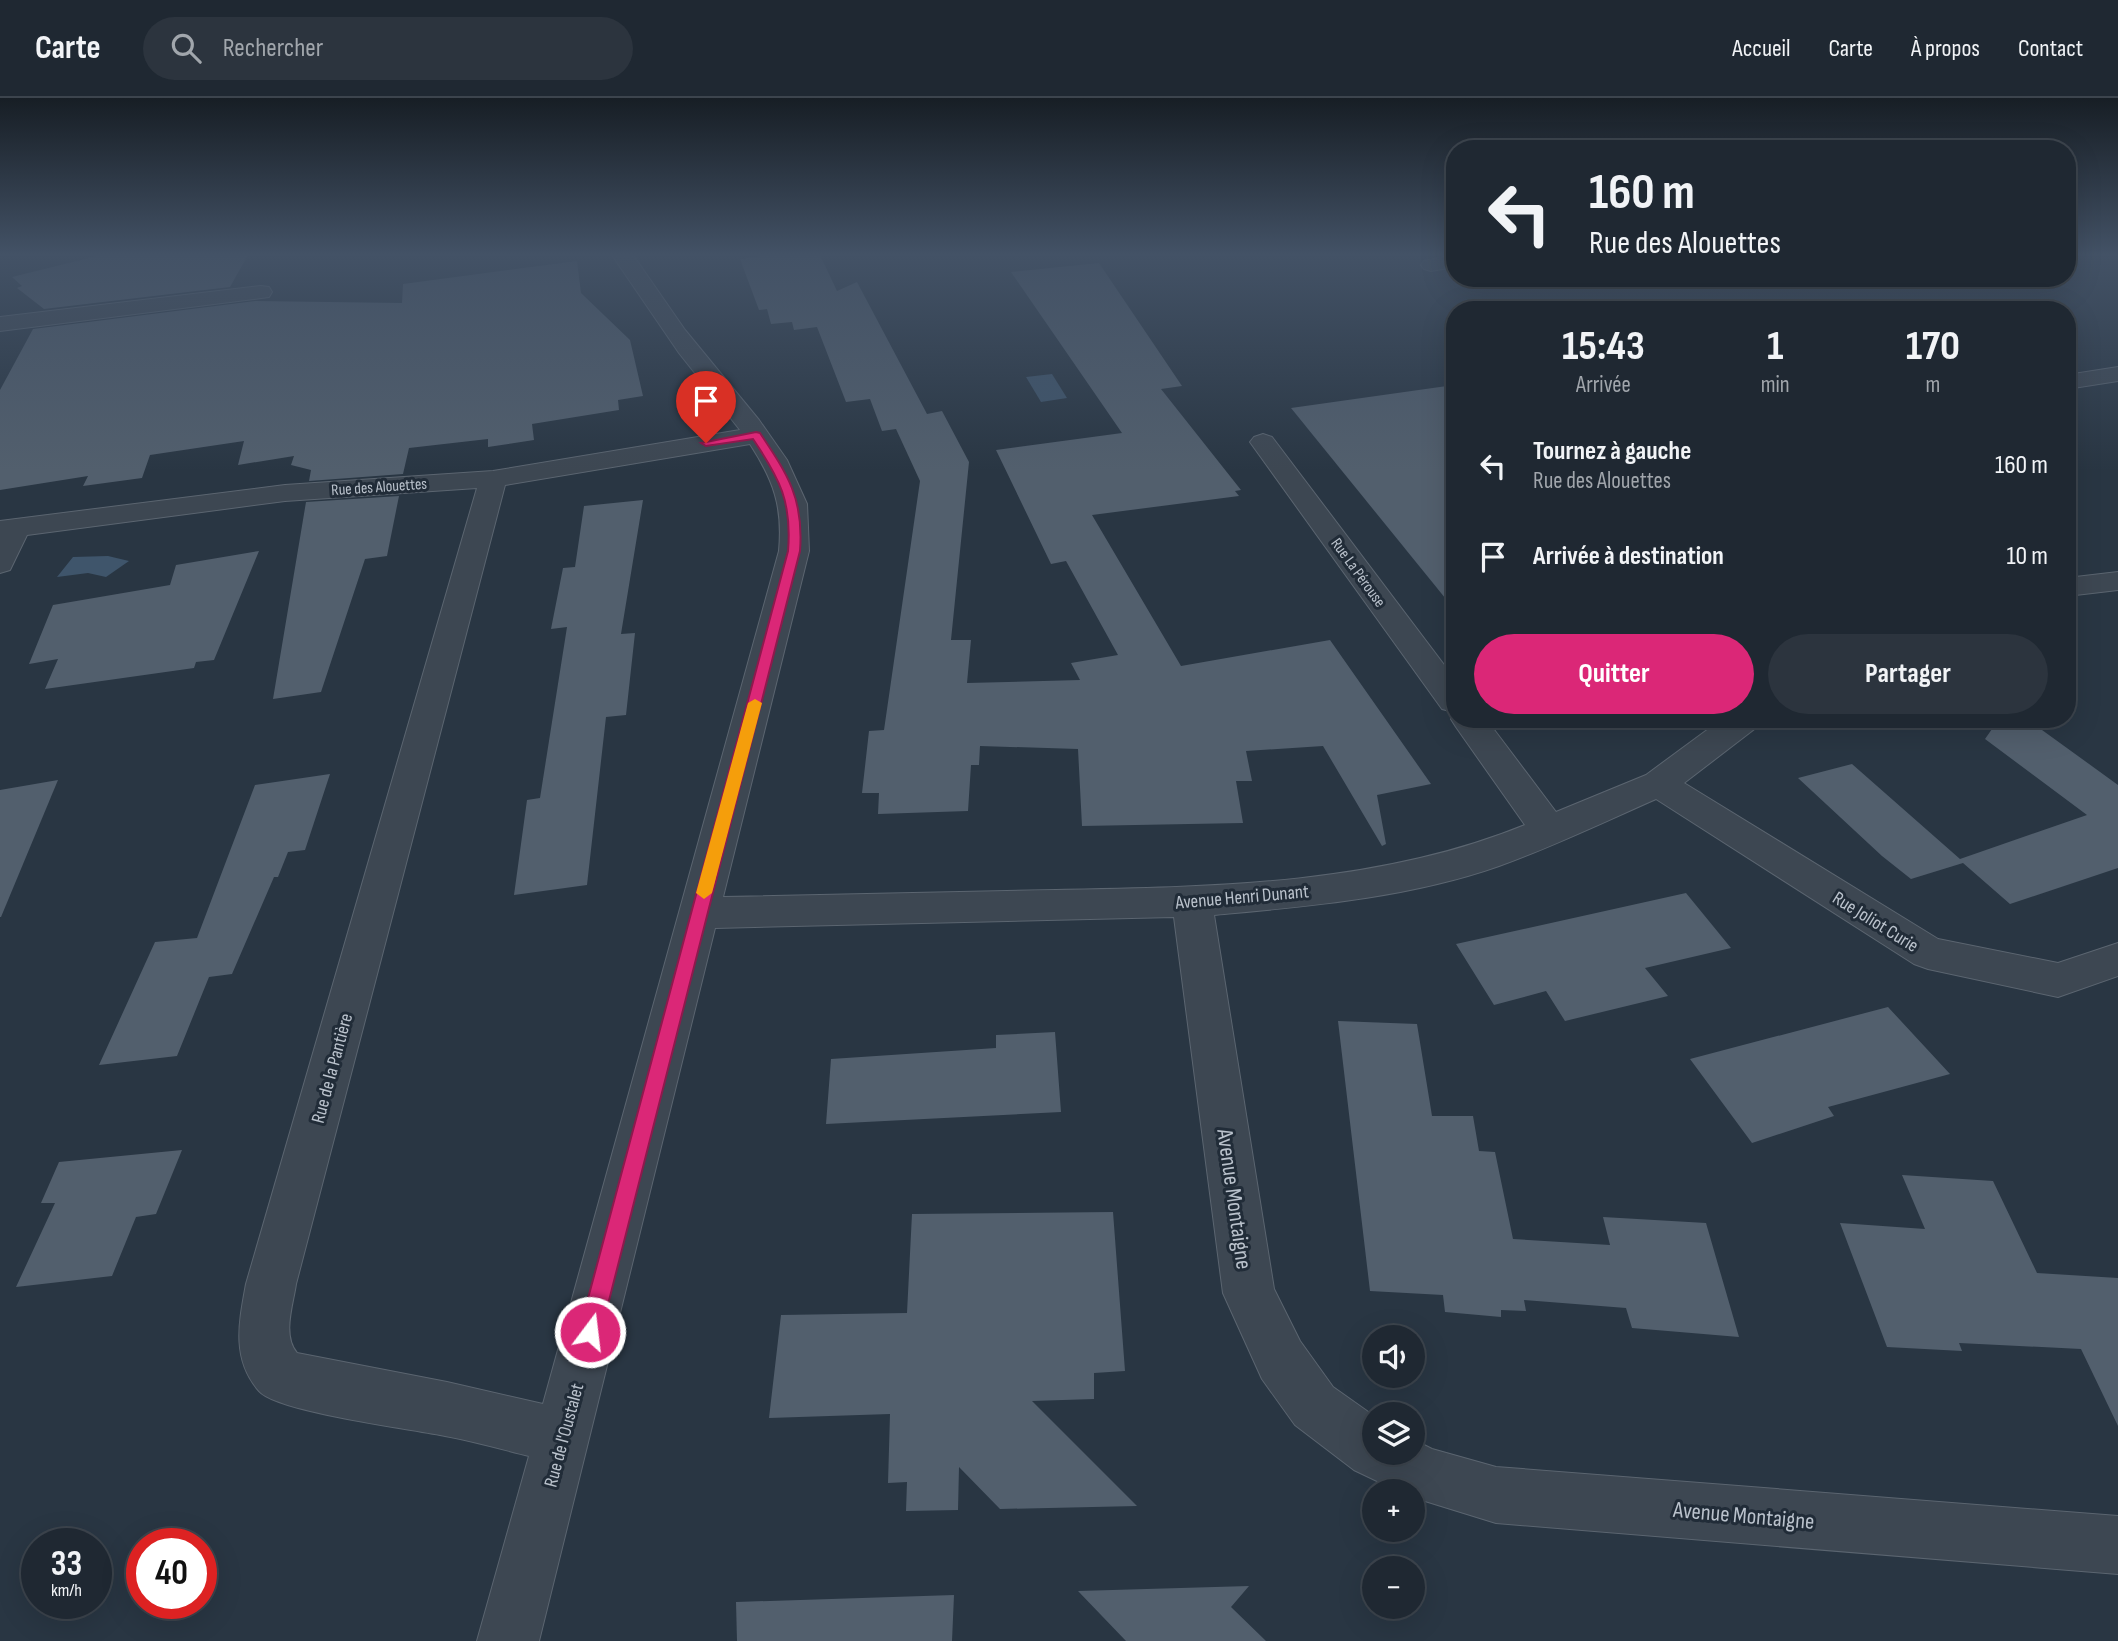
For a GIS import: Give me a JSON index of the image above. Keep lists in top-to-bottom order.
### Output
{
  "streets": {
    "street": [
      "Rue des Alouettes",
      "Rue La Pérouse",
      "Avenue Henri Dunant",
      "Rue Joliot Curie",
      "Rue de la Pantière",
      "Avenue Montaigne",
      "Rue de l'Oustalet"
    ]
  },
  "crossings": [
    ["Rue des Alouettes", "Rue de la Pantière"],
    ["Rue des Alouettes", "Rue de l'Oustalet"],
    ["Avenue Henri Dunant", "Rue Joliot Curie"],
    ["Avenue Henri Dunant", "Avenue Montaigne"],
    ["Avenue Henri Dunant", "Rue de l'Oustalet"],
    ["Rue de la Pantière", "Rue de l'Oustalet"]
  ],
  "page": {
    "header": "Carte",
    "search": "Rechercher",
    "nav": [
      "Accueil",
      "Carte",
      "À propos",
      "Contact"
    ],
    "turn": ["160 m", "Rue des Alouettes"],
    "eta": [
      "15:43",
      "Arrivée",
      "1",
      "min",
      "170",
      "m"
    ],
    "list": [
      {
        "name": "Tournez à gauche",
        "note": "Rue des Alouettes",
        "value": "160 m"
      },
      {
        "name": "Arrivée à destination",
        "value": "10 m"
      }
    ],
    "buttons": ["Quitter", "Partager"],
    "map_buttons": ["+", "−"],
    "speed": "33 km/h",
    "limit": "40"
  }
}
